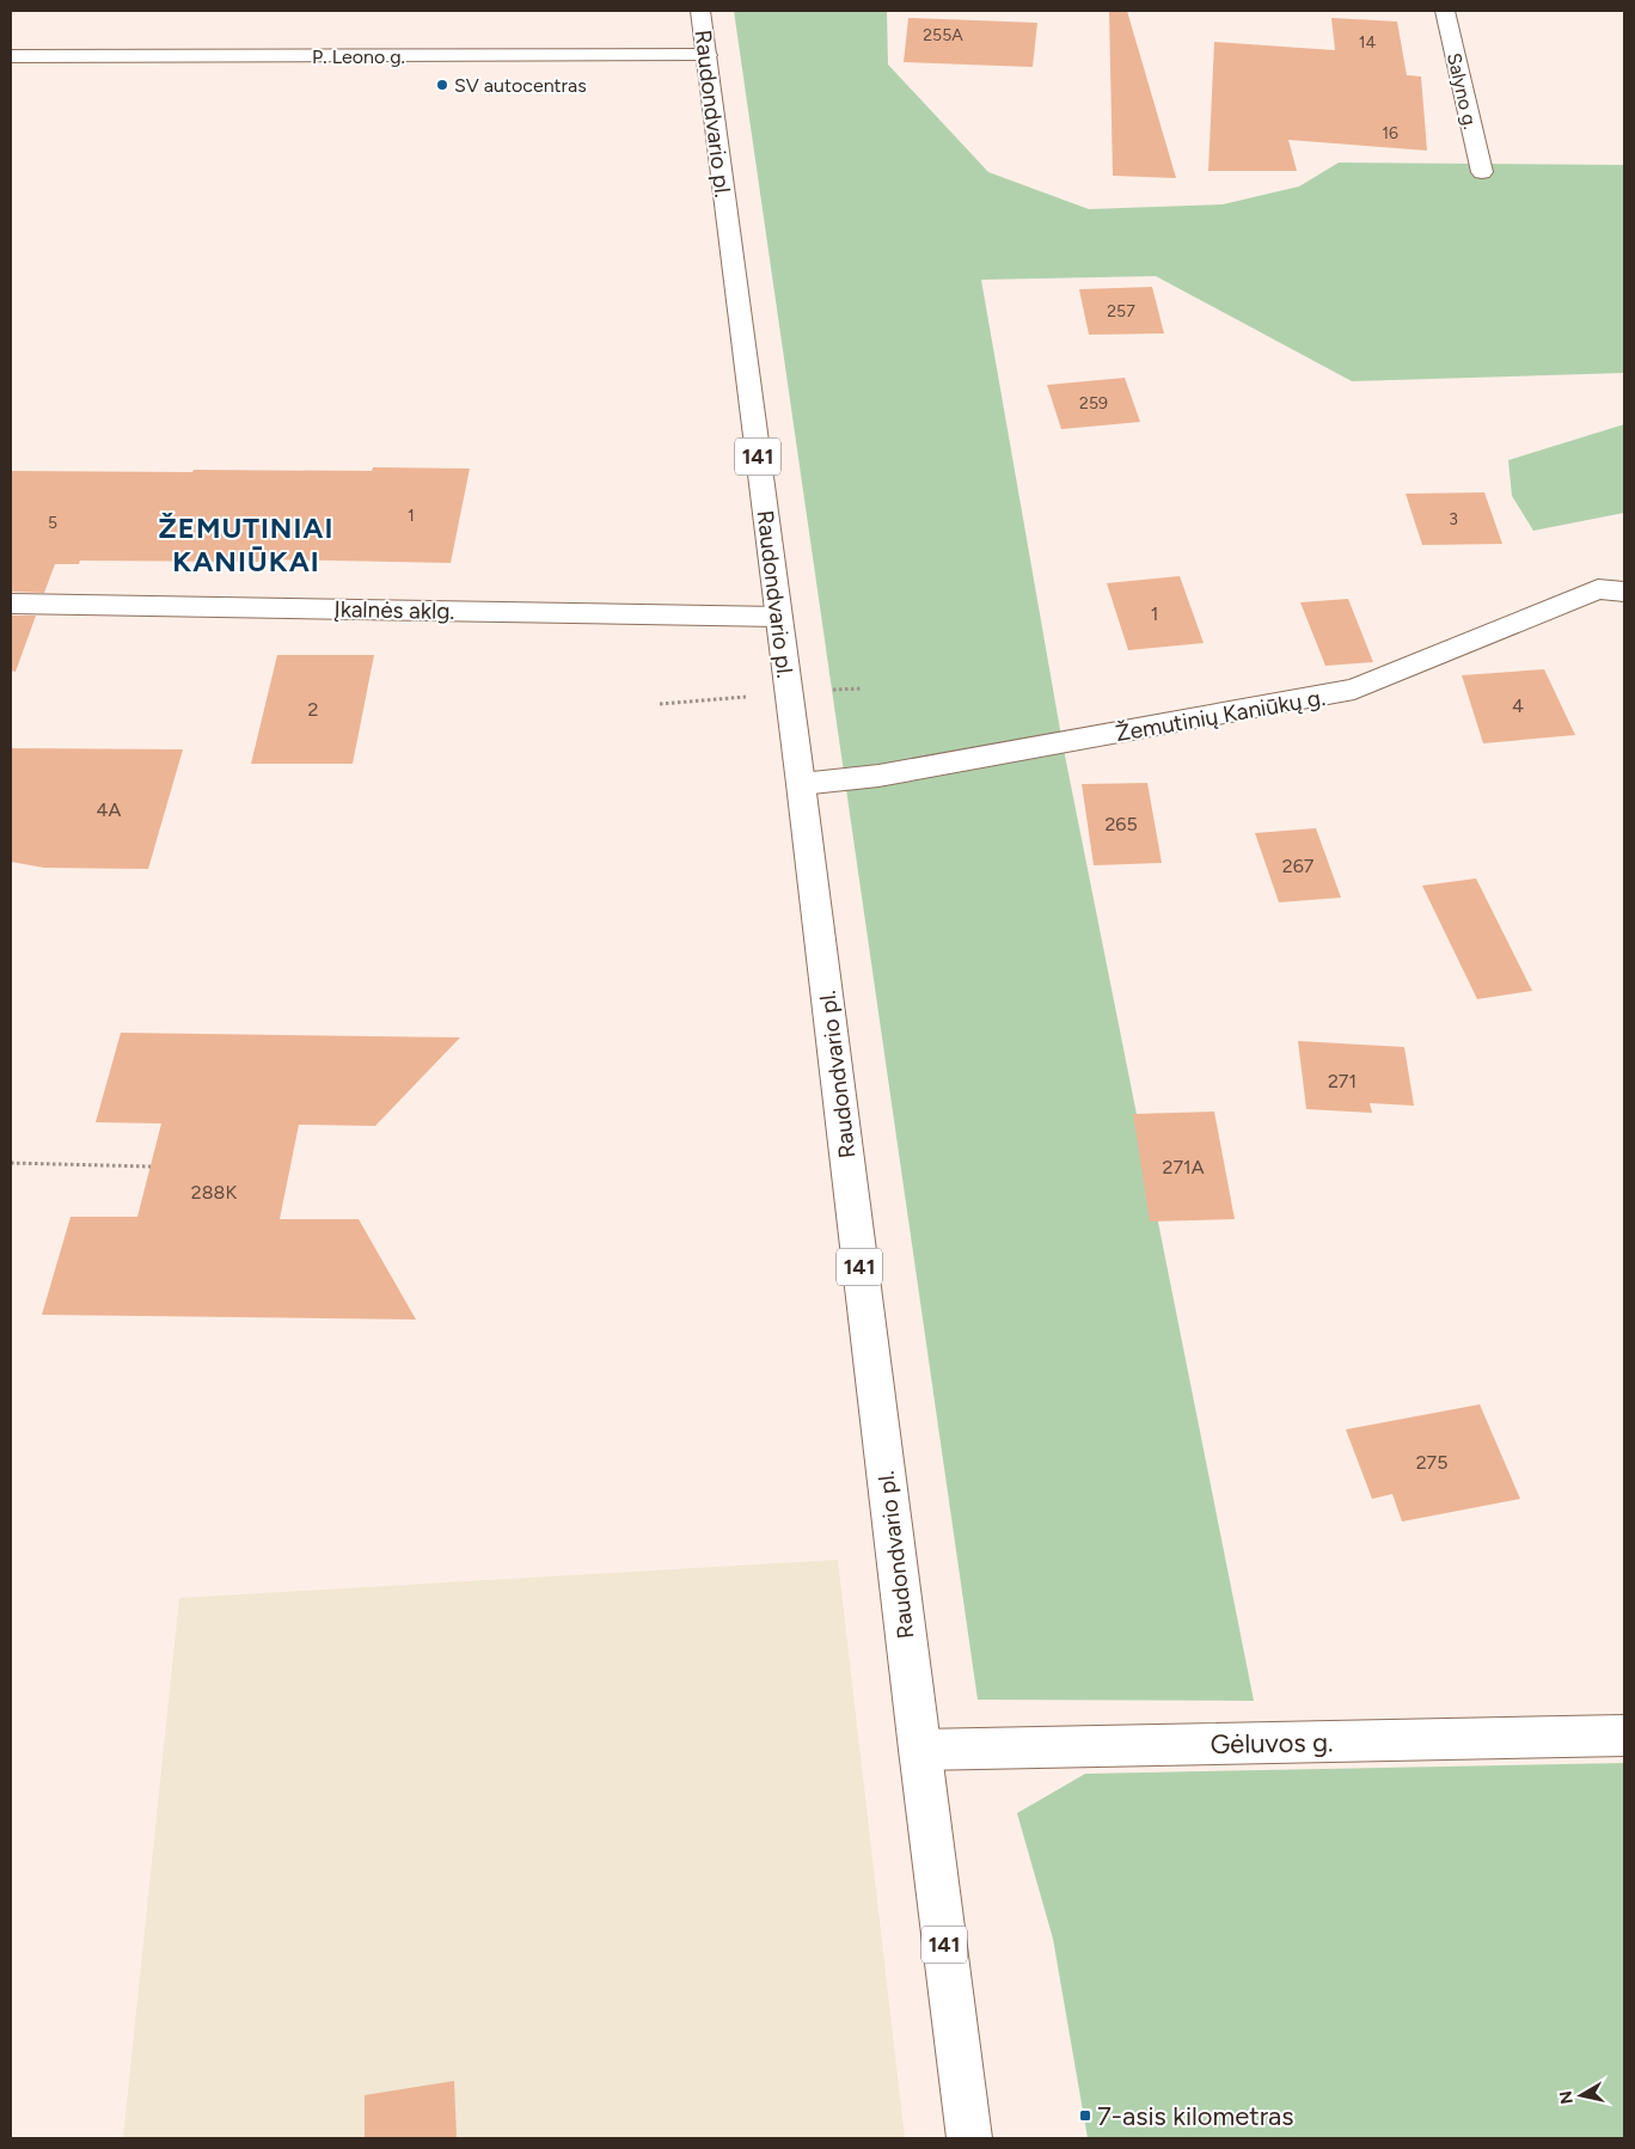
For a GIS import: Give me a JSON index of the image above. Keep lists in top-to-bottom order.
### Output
{
  "streets": {
    "street": [
      "P. Leono g.",
      "Salyno g.",
      "Raudondvario pl.",
      "141",
      "Įkalnės aklg.",
      "Žemutinių Kaniūkų g.",
      "Gėluvos g."
    ]
  },
  "crossings": [
    ["P. Leono g.", "Raudondvario pl."],
    ["Raudondvario pl.", "Įkalnės aklg."],
    ["Raudondvario pl.", "Žemutinių Kaniūkų g."],
    ["Raudondvario pl.", "Gėluvos g."]
  ],
  "districts": ["ŽEMUTINIAI KANIŪKAI"],
  "places": {
    "other": ["SV autocentras"],
    "transit": ["7-asis kilometras"]
  },
  "house_numbers": [
    "255A",
    "14",
    "16",
    "257",
    "259",
    "1",
    "3",
    "5",
    "1",
    "4",
    "2",
    "4A",
    "265",
    "267",
    "271",
    "271A",
    "288K",
    "275"
  ],
  "north": "left"
}
